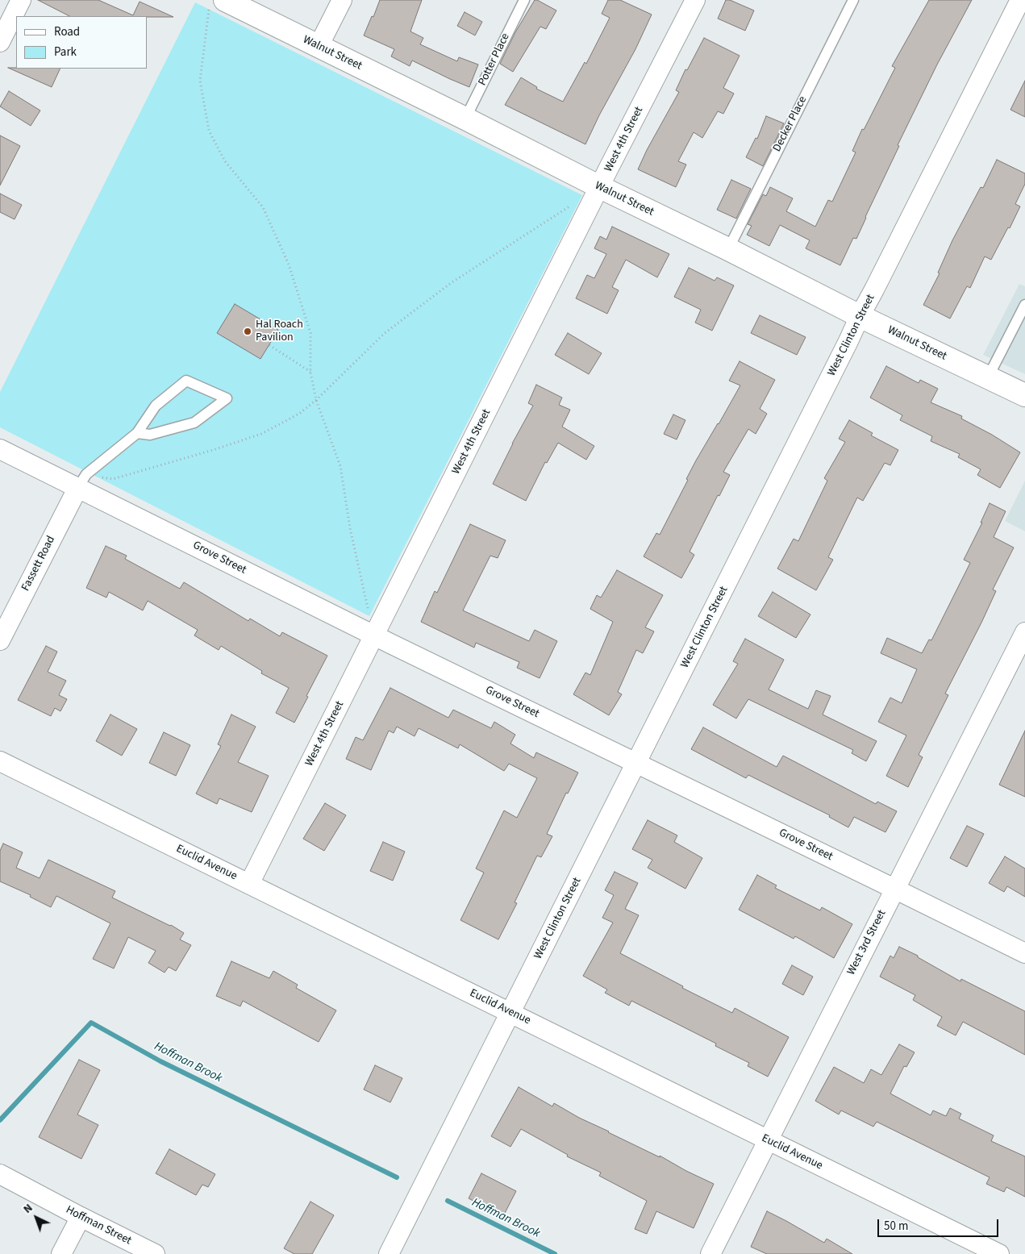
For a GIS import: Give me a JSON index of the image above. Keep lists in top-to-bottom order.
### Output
{
  "streets": {
    "street": [
      "Walnut Street",
      "West 4th Street",
      "West Clinton Street",
      "Grove Street",
      "Fassett Road",
      "Euclid Avenue",
      "West 3rd Street",
      "Hoffman Street"
    ],
    "lane": ["Potter Place", "Decker Place"]
  },
  "crossings": [
    ["Walnut Street", "Potter Place"],
    ["Walnut Street", "Decker Place"],
    ["Walnut Street", "West 4th Street"],
    ["Walnut Street", "West Clinton Street"],
    ["West 4th Street", "Grove Street"],
    ["West 4th Street", "Euclid Avenue"],
    ["West Clinton Street", "Grove Street"],
    ["West Clinton Street", "Euclid Avenue"],
    ["Grove Street", "Fassett Road"],
    ["Grove Street", "West 3rd Street"],
    ["Euclid Avenue", "West 3rd Street"]
  ],
  "water": ["Hoffman Brook"],
  "places": ["Hal Roach Pavilion"],
  "legend": ["Road", "Park"],
  "scale_bar": "50 m",
  "north": "top left"
}
